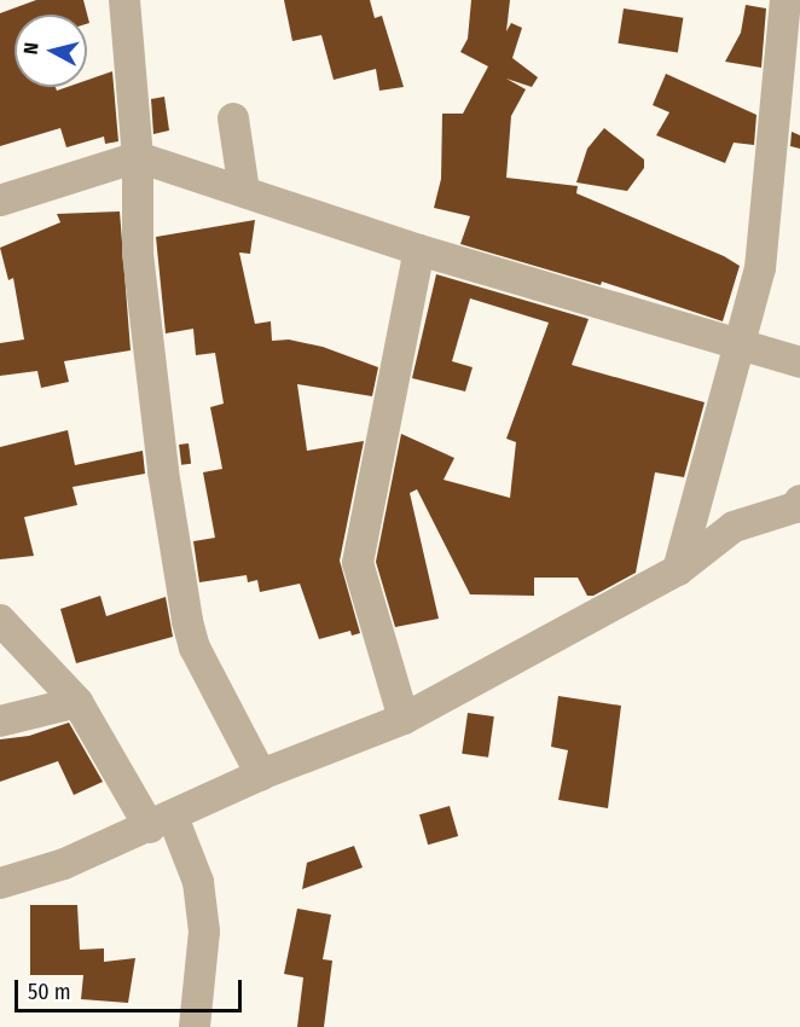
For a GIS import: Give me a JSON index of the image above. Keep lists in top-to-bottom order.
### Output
{
  "scale_bar": "50 m",
  "north": "left"
}
